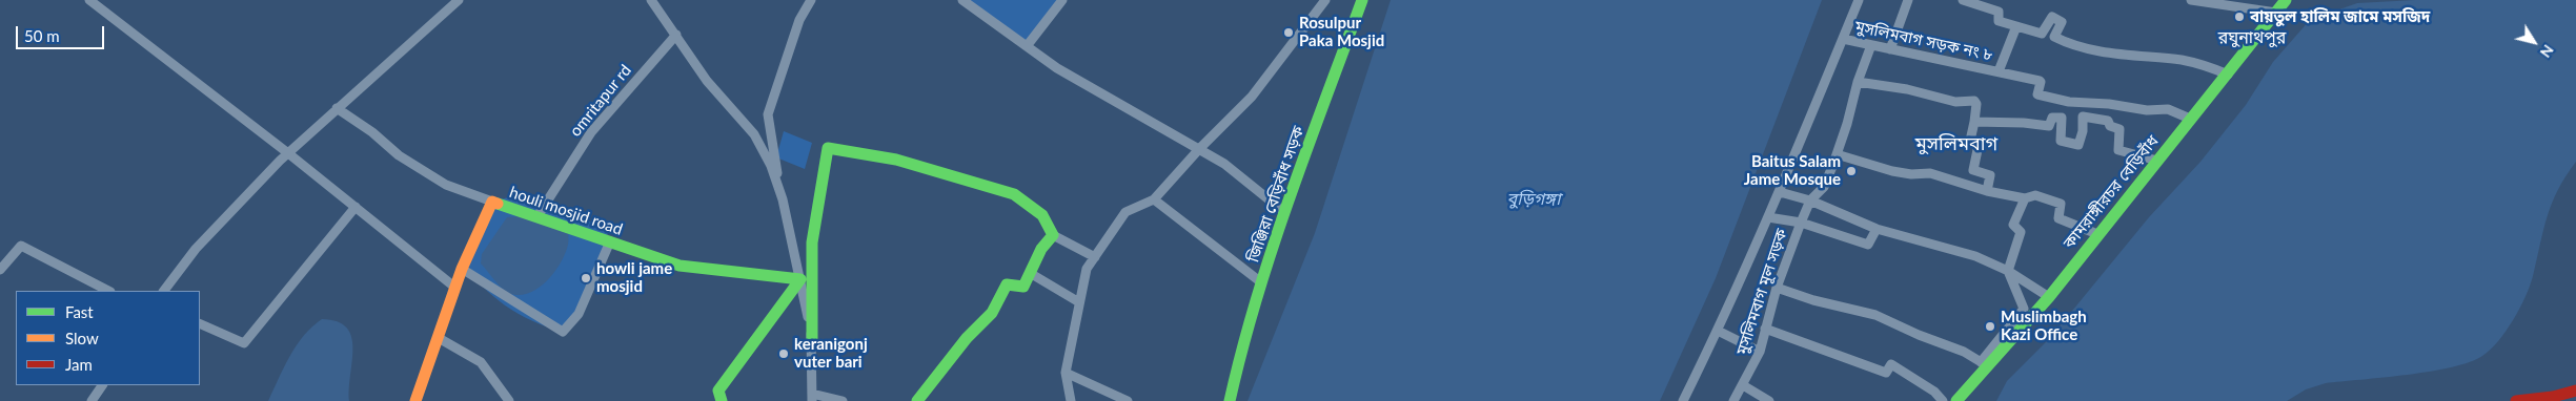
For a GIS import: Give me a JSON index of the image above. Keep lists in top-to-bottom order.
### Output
{
  "streets": {
    "main road": ["কামরাঙ্গীরচর বেড়িবাঁধ", "জিঞ্জিরা বেড়িবাঁধ সড়ক", "houli mosjid road"],
    "street": ["মুসলিমবাগ সড়ক নং ৮", "omritapur rd", "মুসলিমবাগ মূল সড়ক"]
  },
  "crossings": [
    ["মুসলিমবাগ সড়ক নং ৮", "কামরাঙ্গীরচর বেড়িবাঁধ"],
    ["মুসলিমবাগ সড়ক নং ৮", "মুসলিমবাগ মূল সড়ক"],
    ["omritapur rd", "houli mosjid road"]
  ],
  "districts": ["রঘুনাথপুর", "মুসলিমবাগ"],
  "water": ["বুড়িগঙ্গা"],
  "places": [
    "বায়তুল হালিম জামে মসজিদ",
    "Rosulpur Paka Mosjid",
    "Baitus Salam Jame Mosque",
    "howli jame mosjid",
    "Muslimbagh Kazi Office",
    "keranigonj vuter bari"
  ],
  "legend": ["Fast", "Slow", "Jam"],
  "scale_bar": "50 m",
  "north": "bottom right"
}
